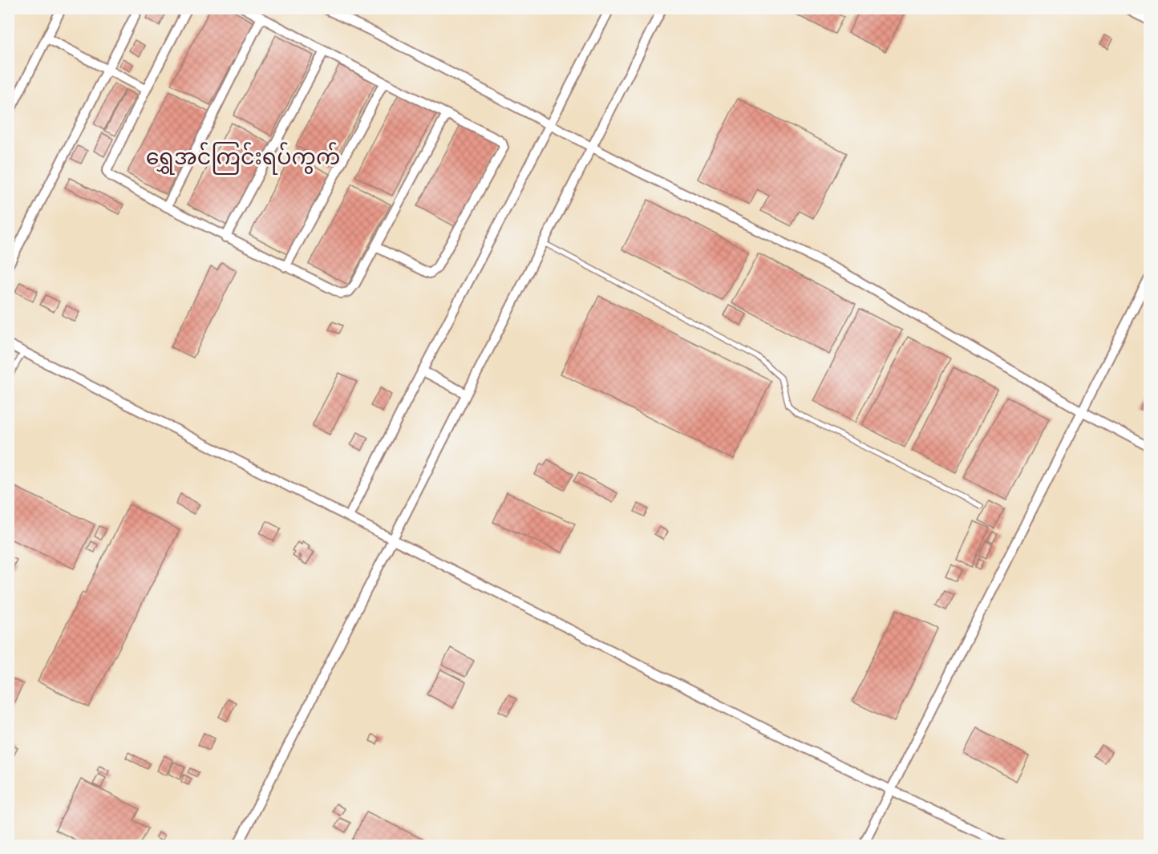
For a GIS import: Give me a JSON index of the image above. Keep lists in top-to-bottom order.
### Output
{
  "districts": ["ရွှေအင်ကြင်းရပ်ကွက်"]
}
